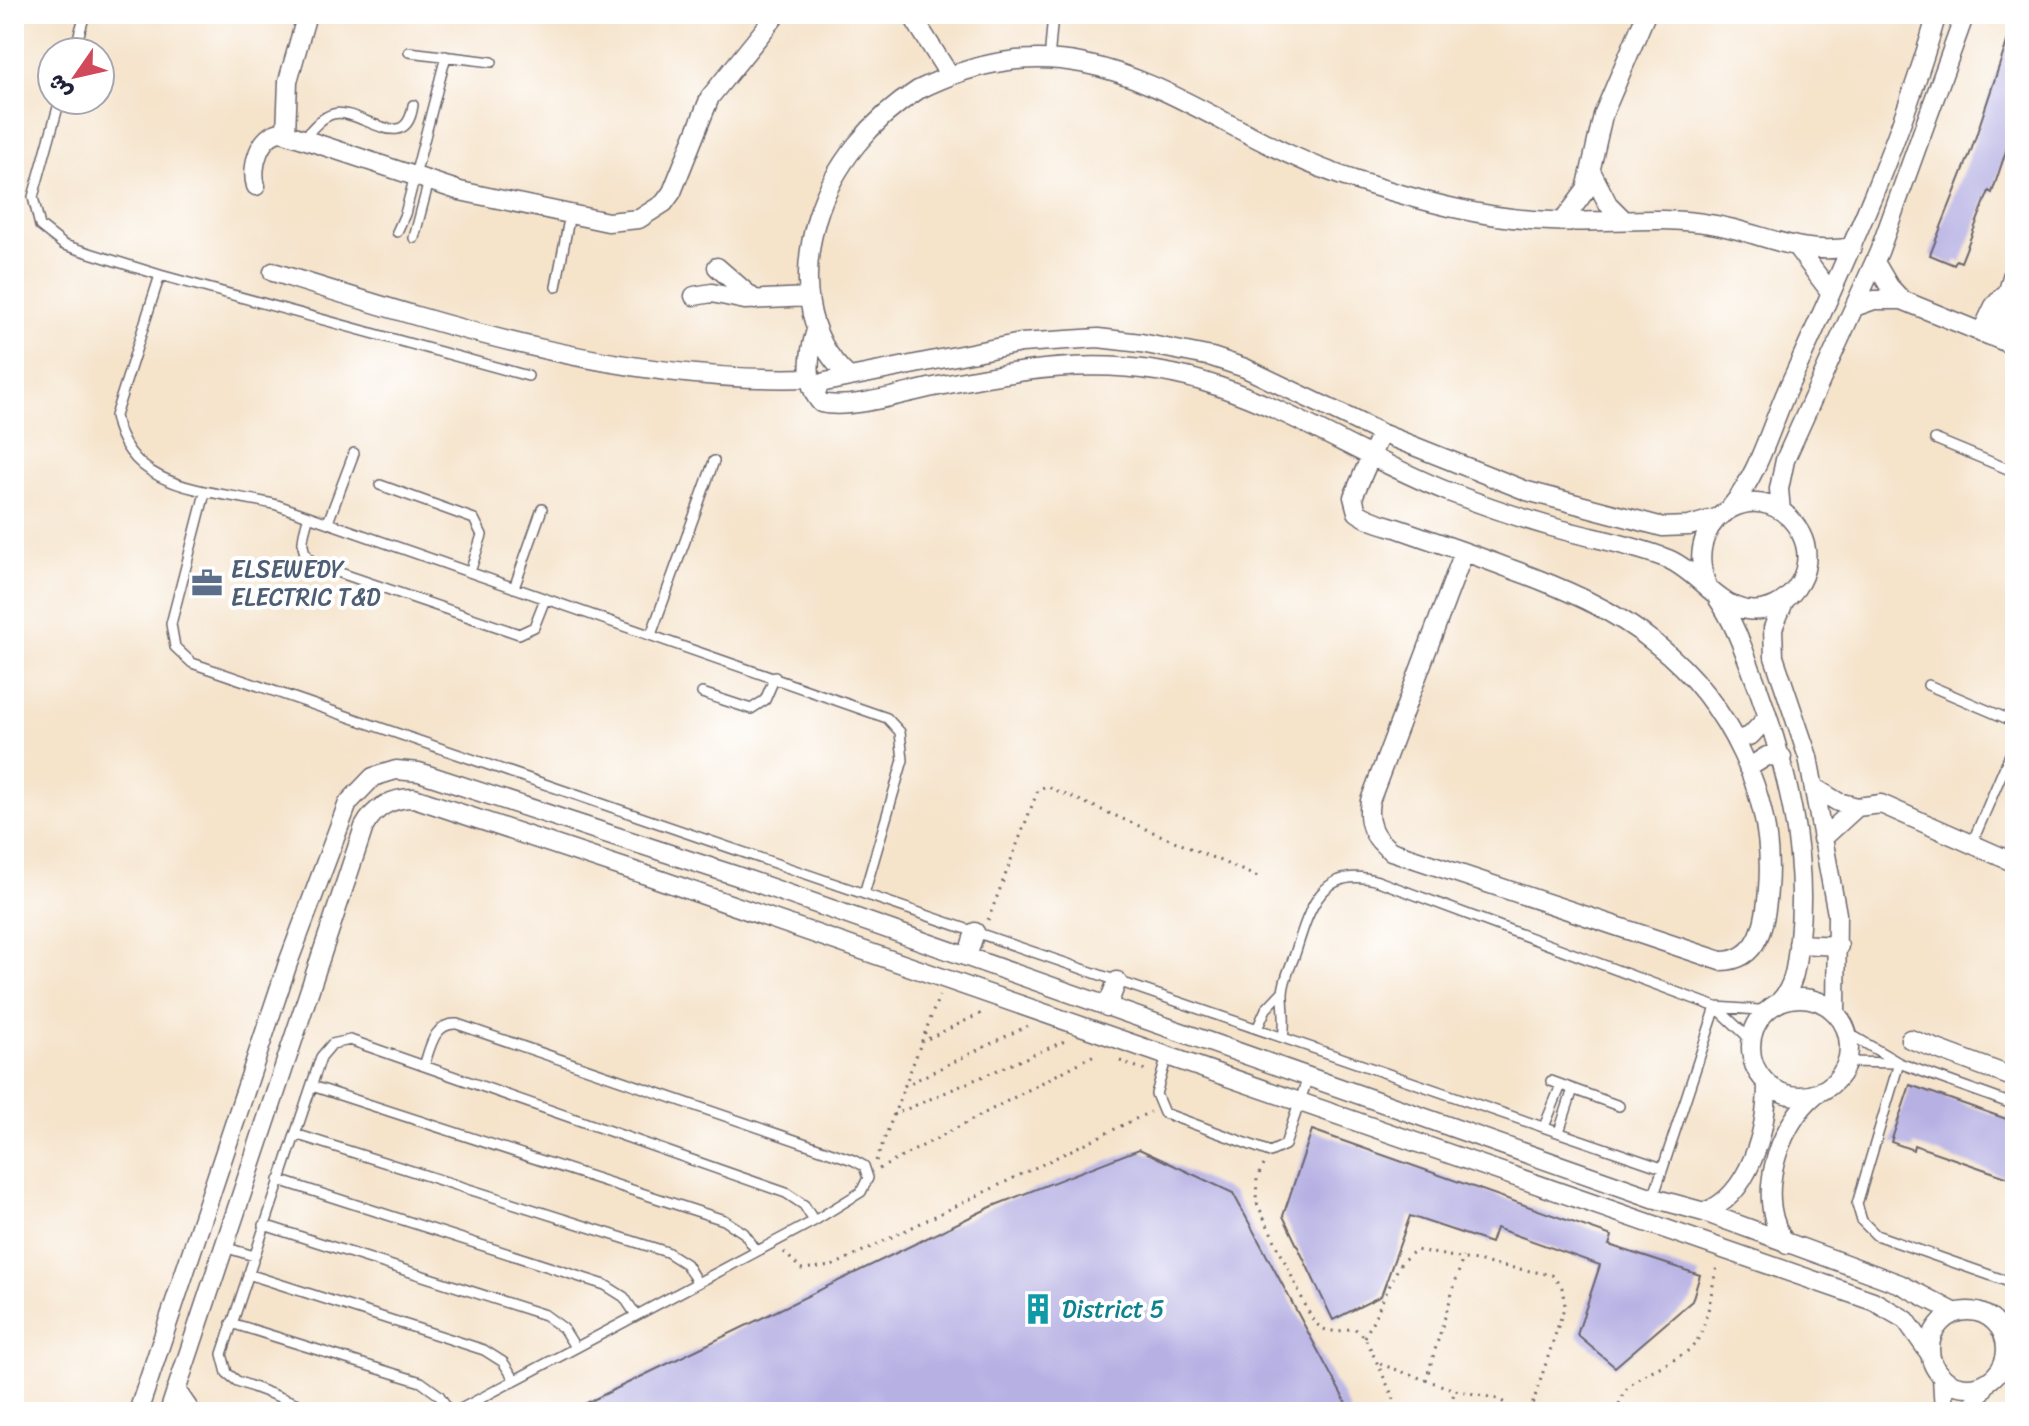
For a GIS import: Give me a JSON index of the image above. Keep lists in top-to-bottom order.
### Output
{
  "places": {
    "office": ["ELSEWEDY ELECTRIC T&D"],
    "building": ["District 5"]
  },
  "north": "bottom left"
}
